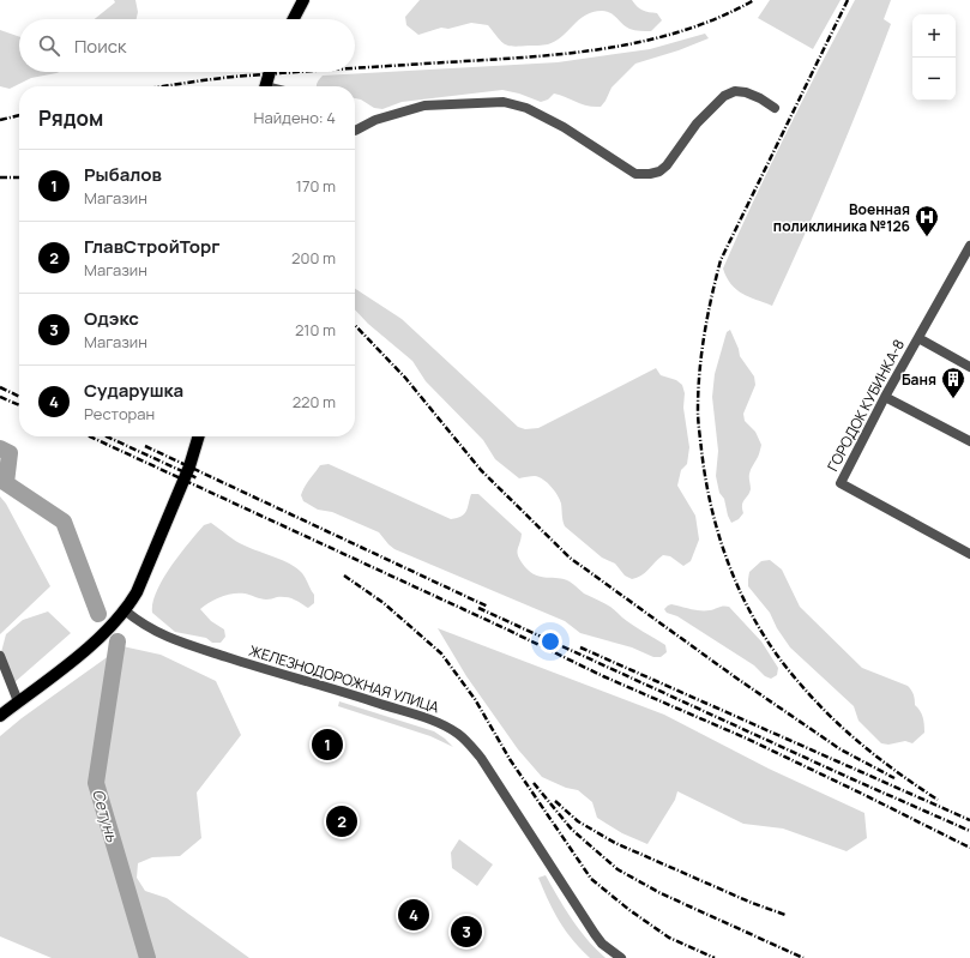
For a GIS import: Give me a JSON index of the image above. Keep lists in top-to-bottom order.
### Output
{
  "streets": {
    "street": ["ГОРОДОК КУБИНКА-8", "ЖЕЛЕЗНОДОРОЖНАЯ УЛИЦА"]
  },
  "water": ["Сетунь"],
  "places": {
    "hospital": ["Военная поликлиника №126"],
    "building": ["Баня"]
  },
  "page": {
    "map_buttons": ["+", "−"],
    "search": "Поиск",
    "heading": ["Рядом", "Найдено: 4"],
    "list": [
      {
        "mark": "1",
        "name": "Рыбалов",
        "note": "Магазин",
        "value": "170 m"
      },
      {
        "mark": "2",
        "name": "ГлавСтройТорг",
        "note": "Магазин",
        "value": "200 m"
      },
      {
        "mark": "3",
        "name": "Одэкс",
        "note": "Магазин",
        "value": "210 m"
      },
      {
        "mark": "4",
        "name": "Сударушка",
        "note": "Ресторан",
        "value": "220 m"
      }
    ],
    "pins": [
      "1",
      "2",
      "4",
      "3"
    ]
  }
}
